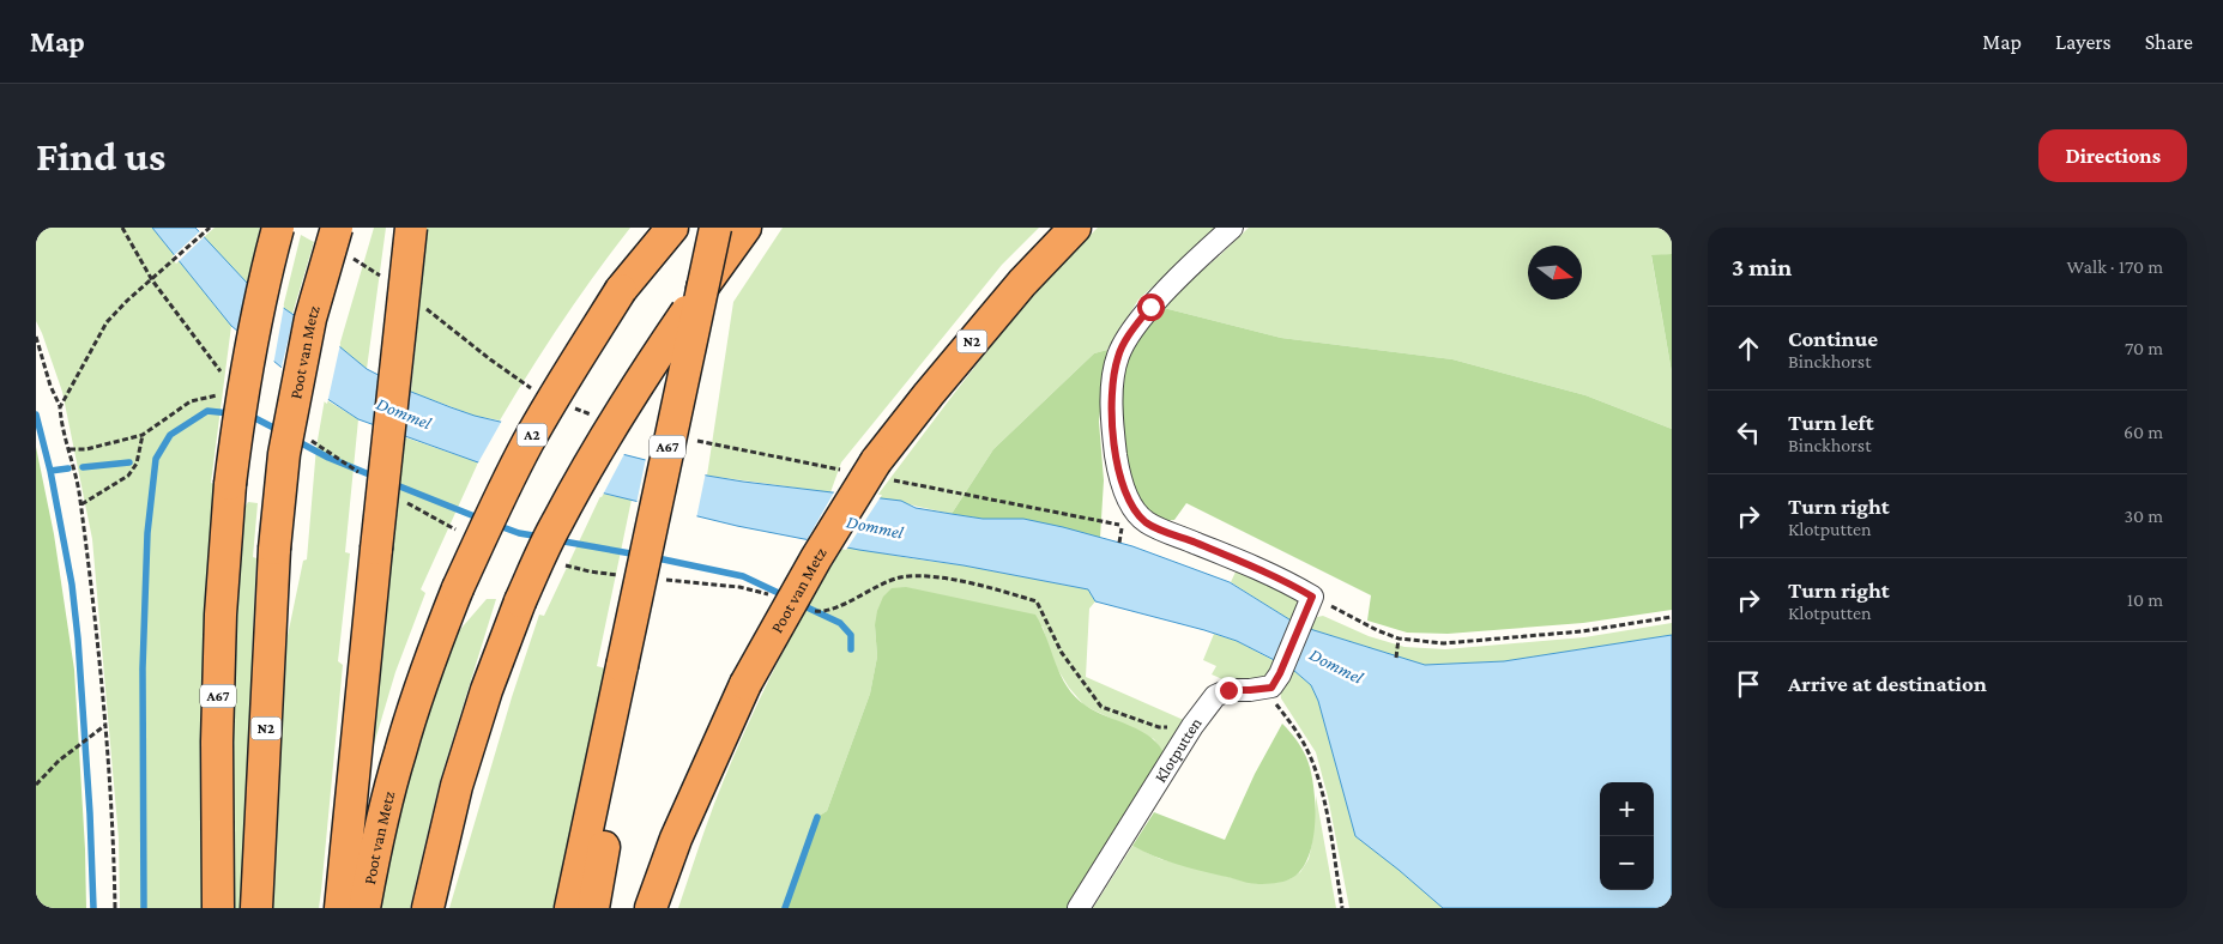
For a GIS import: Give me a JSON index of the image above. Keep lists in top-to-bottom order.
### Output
{
  "streets": {
    "highway": [
      "N2",
      "Poot van Metz",
      "A2",
      "A67"
    ],
    "street": ["Klotputten"]
  },
  "water": ["Dommel"],
  "north": "right",
  "page": {
    "header": "Map",
    "nav": ["Map", "Layers", "Share"],
    "buttons": "Directions",
    "title": "Find us",
    "heading": ["3 min", "Walk · 170 m"],
    "list": [
      ["Continue", "Binckhorst", "70 m"],
      ["Turn left", "Binckhorst", "60 m"],
      ["Turn right", "Klotputten", "30 m"],
      ["Turn right", "Klotputten", "10 m"],
      "Arrive at destination"
    ],
    "map_buttons": ["+", "−"]
  }
}
